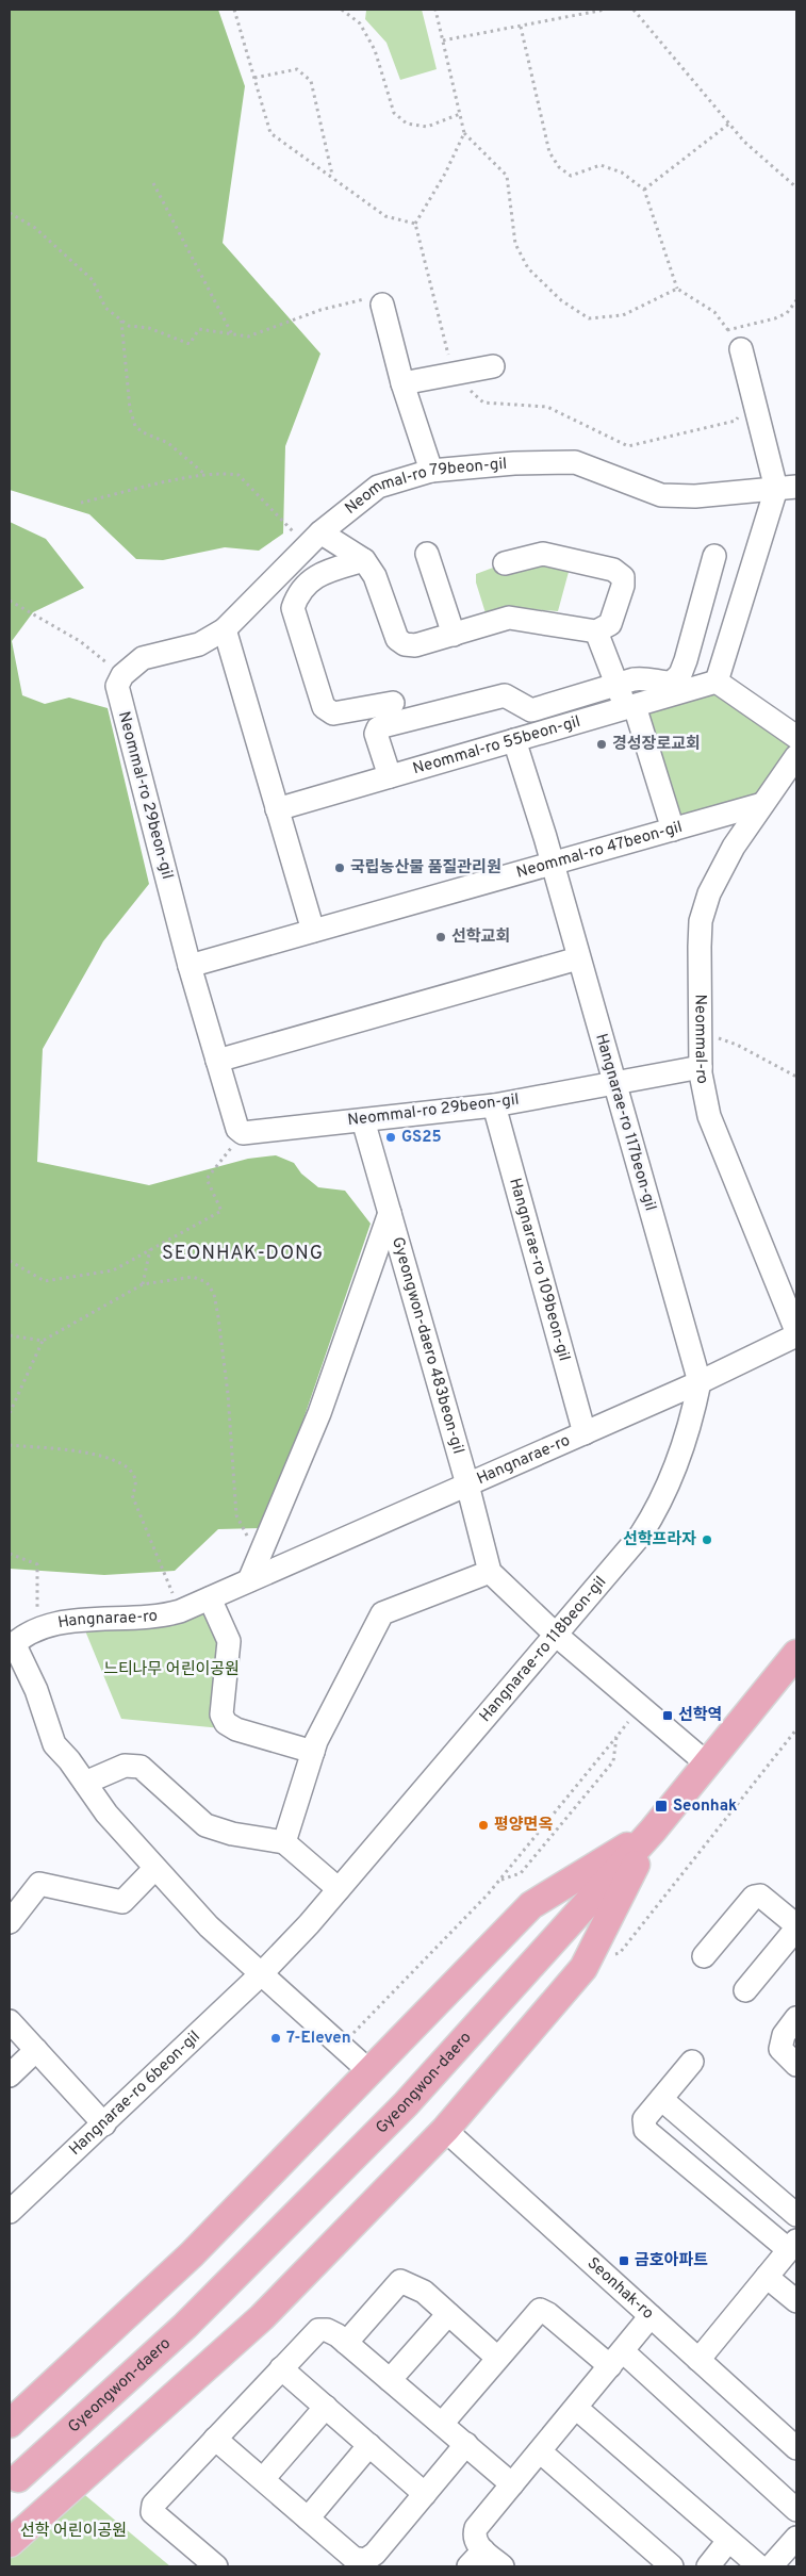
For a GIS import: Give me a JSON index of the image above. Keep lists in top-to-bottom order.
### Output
{
  "streets": {
    "main road": ["Gyeongwon-daero"],
    "street": [
      "Neommal-ro 79beon-gil",
      "Neommal-ro 55beon-gil",
      "Neommal-ro 29beon-gil",
      "Neommal-ro 47beon-gil",
      "Neommal-ro",
      "Hangnarae-ro 117beon-gil",
      "Hangnarae-ro 109beon-gil",
      "Gyeongwon-daero 483beon-gil",
      "Hangnarae-ro",
      "Hangnarae-ro 118beon-gil",
      "Hangnarae-ro 6beon-gil",
      "Seonhak-ro"
    ]
  },
  "crossings": [
    ["Neommal-ro 79beon-gil", "Neommal-ro 29beon-gil"],
    ["Neommal-ro 55beon-gil", "Hangnarae-ro 117beon-gil"],
    ["Neommal-ro 29beon-gil", "Neommal-ro 47beon-gil"],
    ["Neommal-ro 29beon-gil", "Neommal-ro"],
    ["Neommal-ro 29beon-gil", "Hangnarae-ro 117beon-gil"],
    ["Neommal-ro 29beon-gil", "Hangnarae-ro 109beon-gil"],
    ["Neommal-ro 29beon-gil", "Gyeongwon-daero 483beon-gil"],
    ["Neommal-ro 47beon-gil", "Neommal-ro"],
    ["Neommal-ro 47beon-gil", "Hangnarae-ro 117beon-gil"],
    ["Hangnarae-ro 117beon-gil", "Hangnarae-ro"],
    ["Hangnarae-ro 117beon-gil", "Hangnarae-ro 118beon-gil"],
    ["Hangnarae-ro 109beon-gil", "Hangnarae-ro"],
    ["Gyeongwon-daero 483beon-gil", "Hangnarae-ro"],
    ["Hangnarae-ro", "Hangnarae-ro 118beon-gil"],
    ["Hangnarae-ro 118beon-gil", "Hangnarae-ro 6beon-gil"]
  ],
  "districts": ["SEONHAK-DONG"],
  "parks": ["느티나무 어린이공원", "선학 어린이공원"],
  "places": {
    "other": [
      "경성장로교회",
      "국립농산물 품질관리원",
      "선학교회",
      "GS25",
      "선학프라자",
      "평양면옥",
      "7-Eleven"
    ],
    "transit": ["선학역", "Seonhak", "금호아파트"]
  }
}
